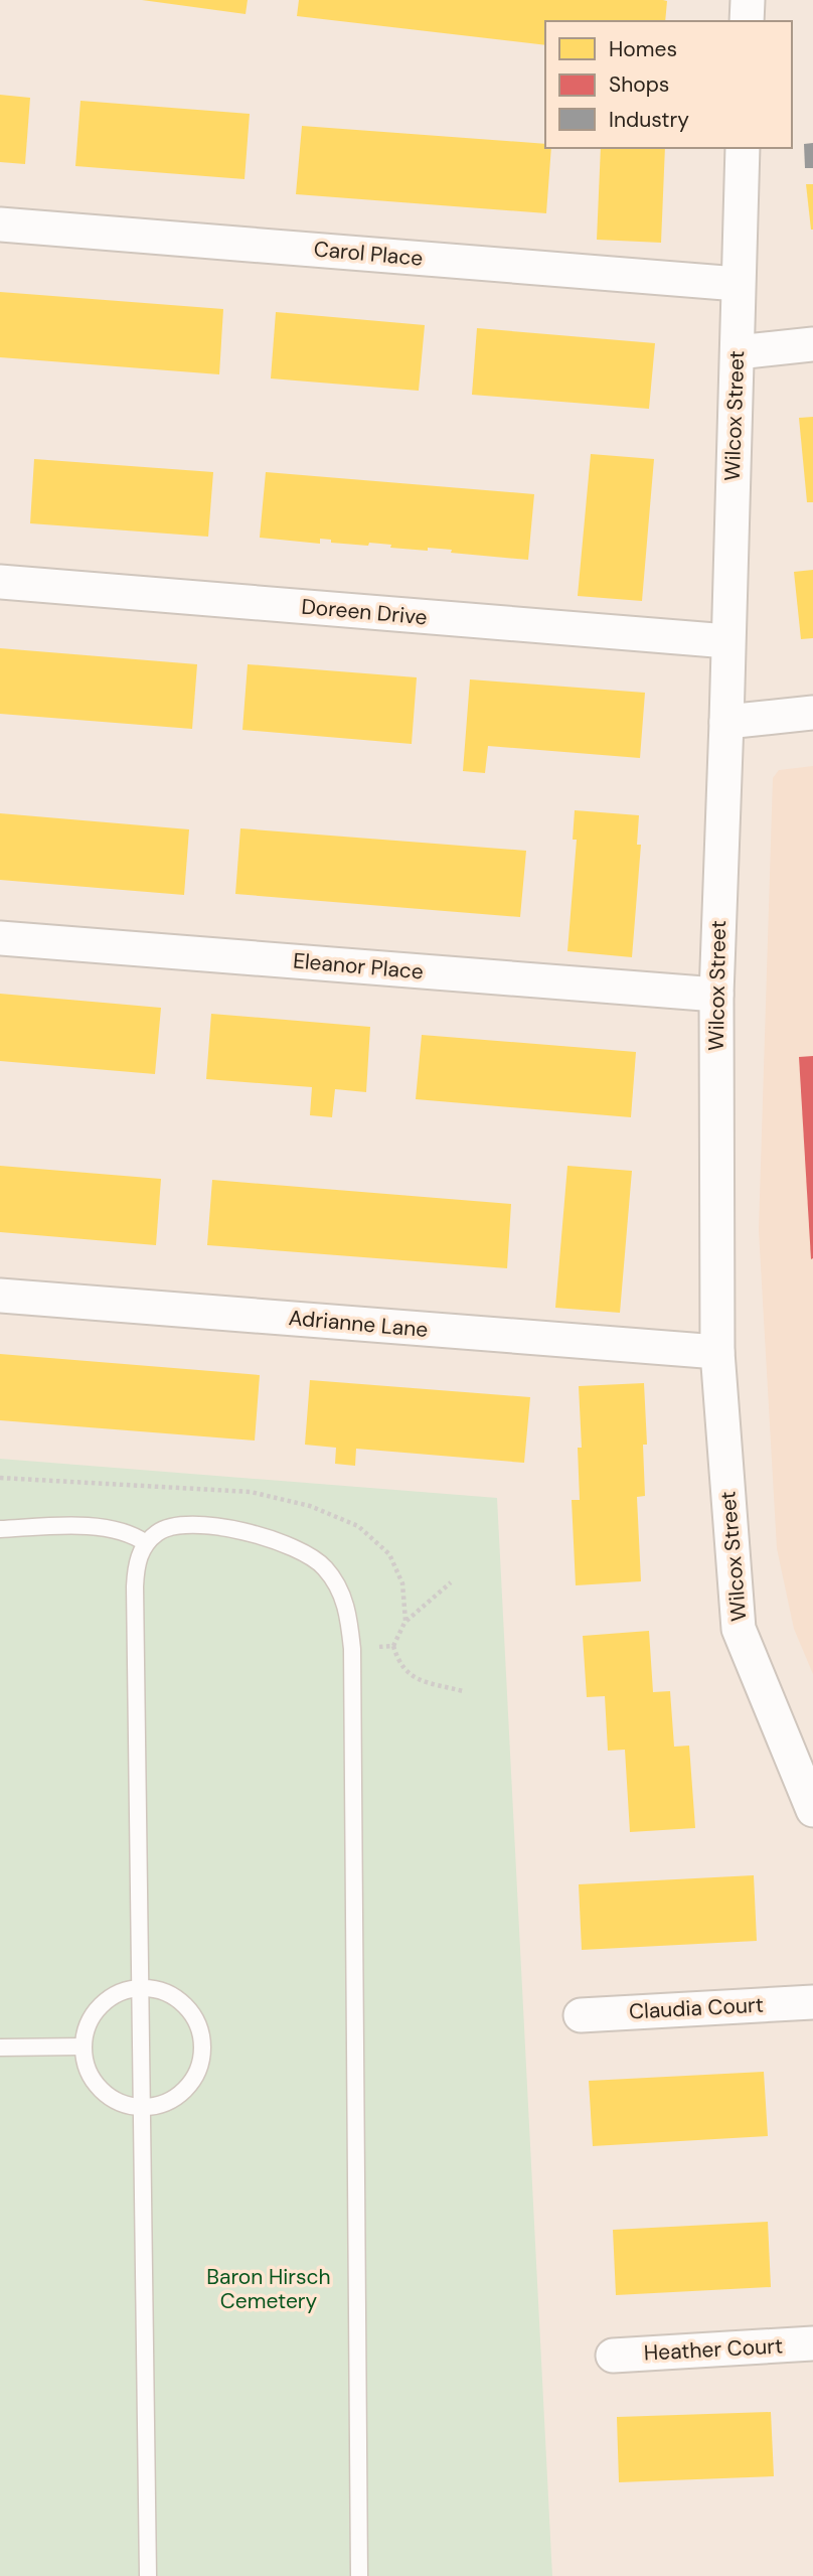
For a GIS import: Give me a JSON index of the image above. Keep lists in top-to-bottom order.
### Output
{
  "streets": {
    "street": [
      "Carol Place",
      "Wilcox Street",
      "Doreen Drive",
      "Eleanor Place",
      "Adrianne Lane",
      "Claudia Court",
      "Heather Court"
    ]
  },
  "crossings": [
    ["Carol Place", "Wilcox Street"],
    ["Wilcox Street", "Doreen Drive"],
    ["Wilcox Street", "Eleanor Place"],
    ["Wilcox Street", "Adrianne Lane"]
  ],
  "parks": ["Baron Hirsch Cemetery"],
  "legend": ["Homes", "Shops", "Industry"]
}
